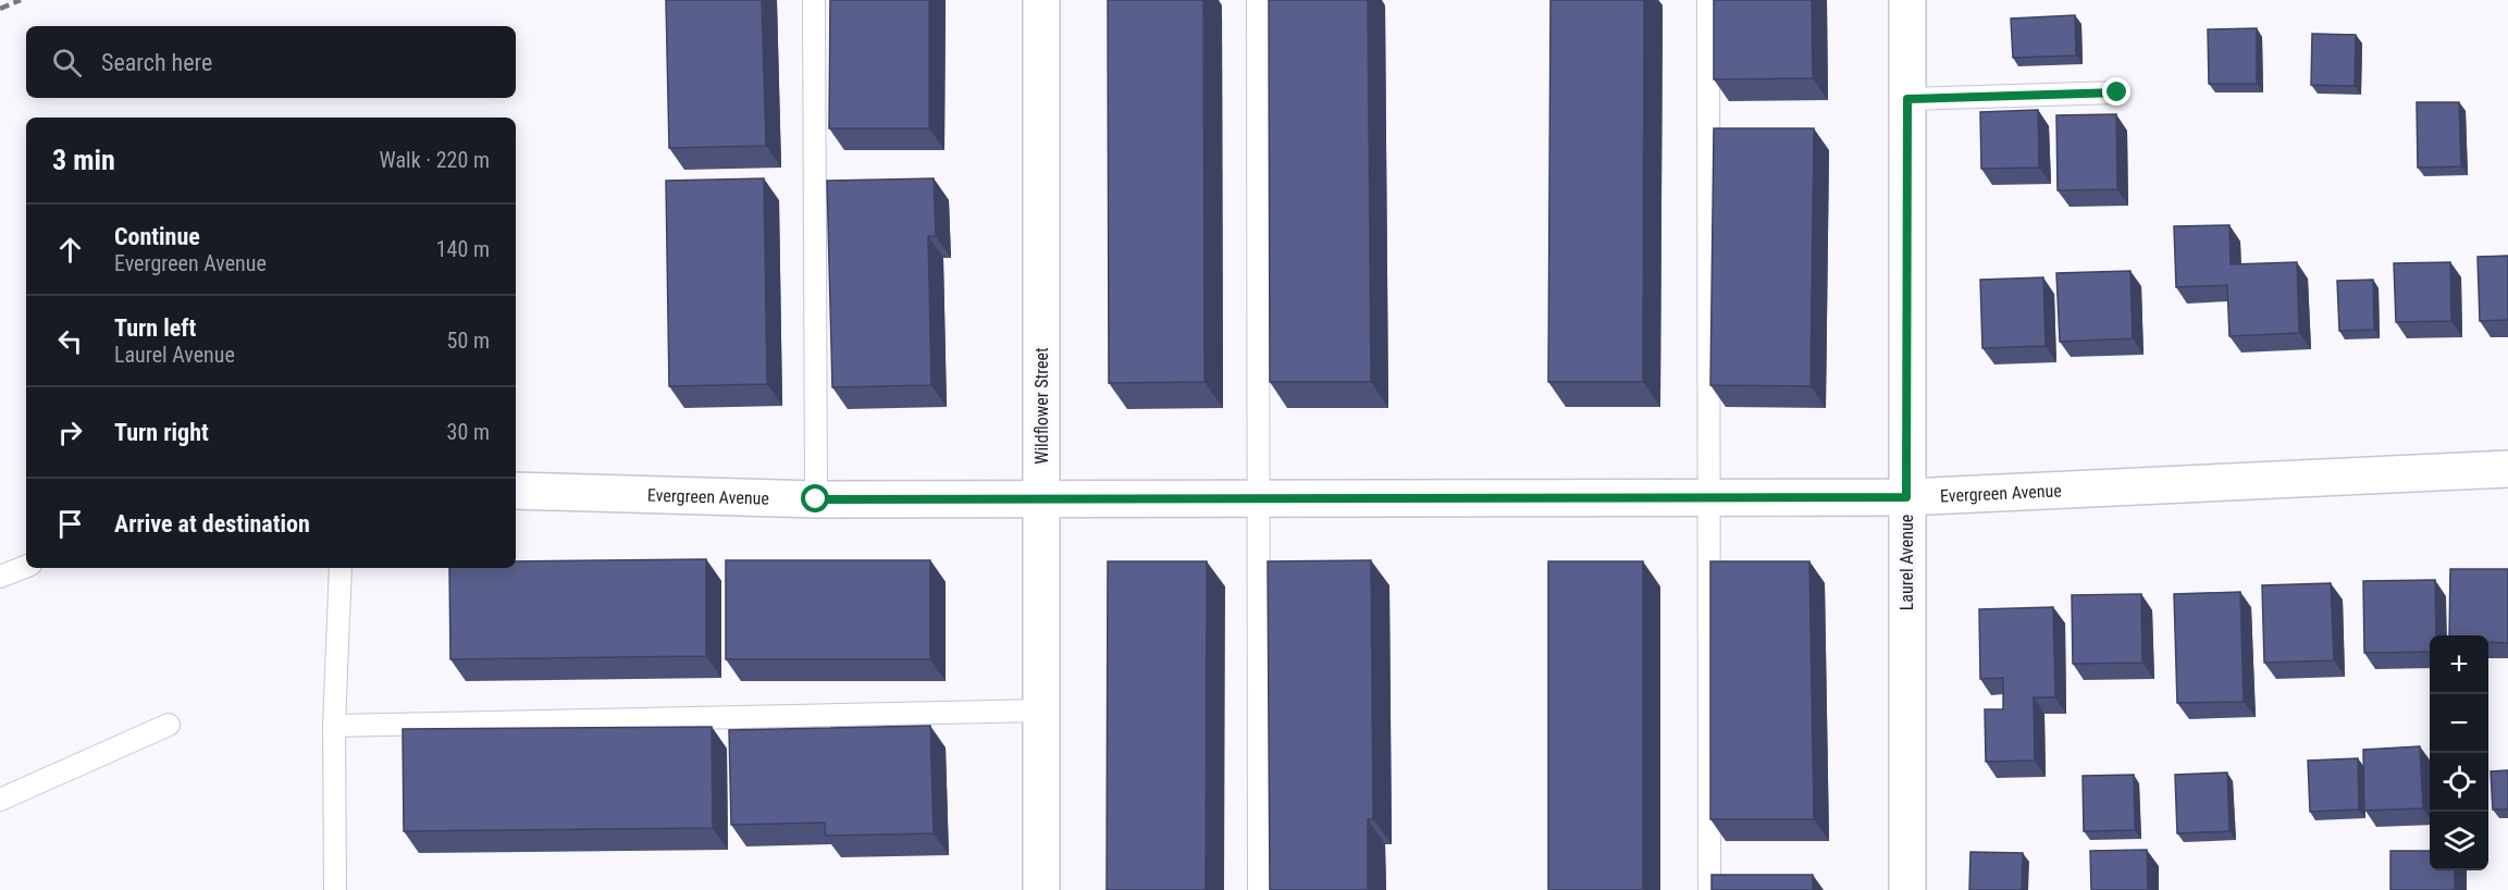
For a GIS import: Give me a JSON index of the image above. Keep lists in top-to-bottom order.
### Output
{
  "streets": {
    "street": ["Wildflower Street", "Evergreen Avenue", "Laurel Avenue"]
  },
  "crossings": [
    ["Wildflower Street", "Evergreen Avenue"],
    ["Evergreen Avenue", "Laurel Avenue"]
  ],
  "page": {
    "search": "Search here",
    "heading": ["3 min", "Walk · 220 m"],
    "list": [
      ["Continue", "Evergreen Avenue", "140 m"],
      ["Turn left", "Laurel Avenue", "50 m"],
      ["Turn right", "30 m"],
      "Arrive at destination"
    ],
    "map_buttons": ["+", "−"]
  }
}
